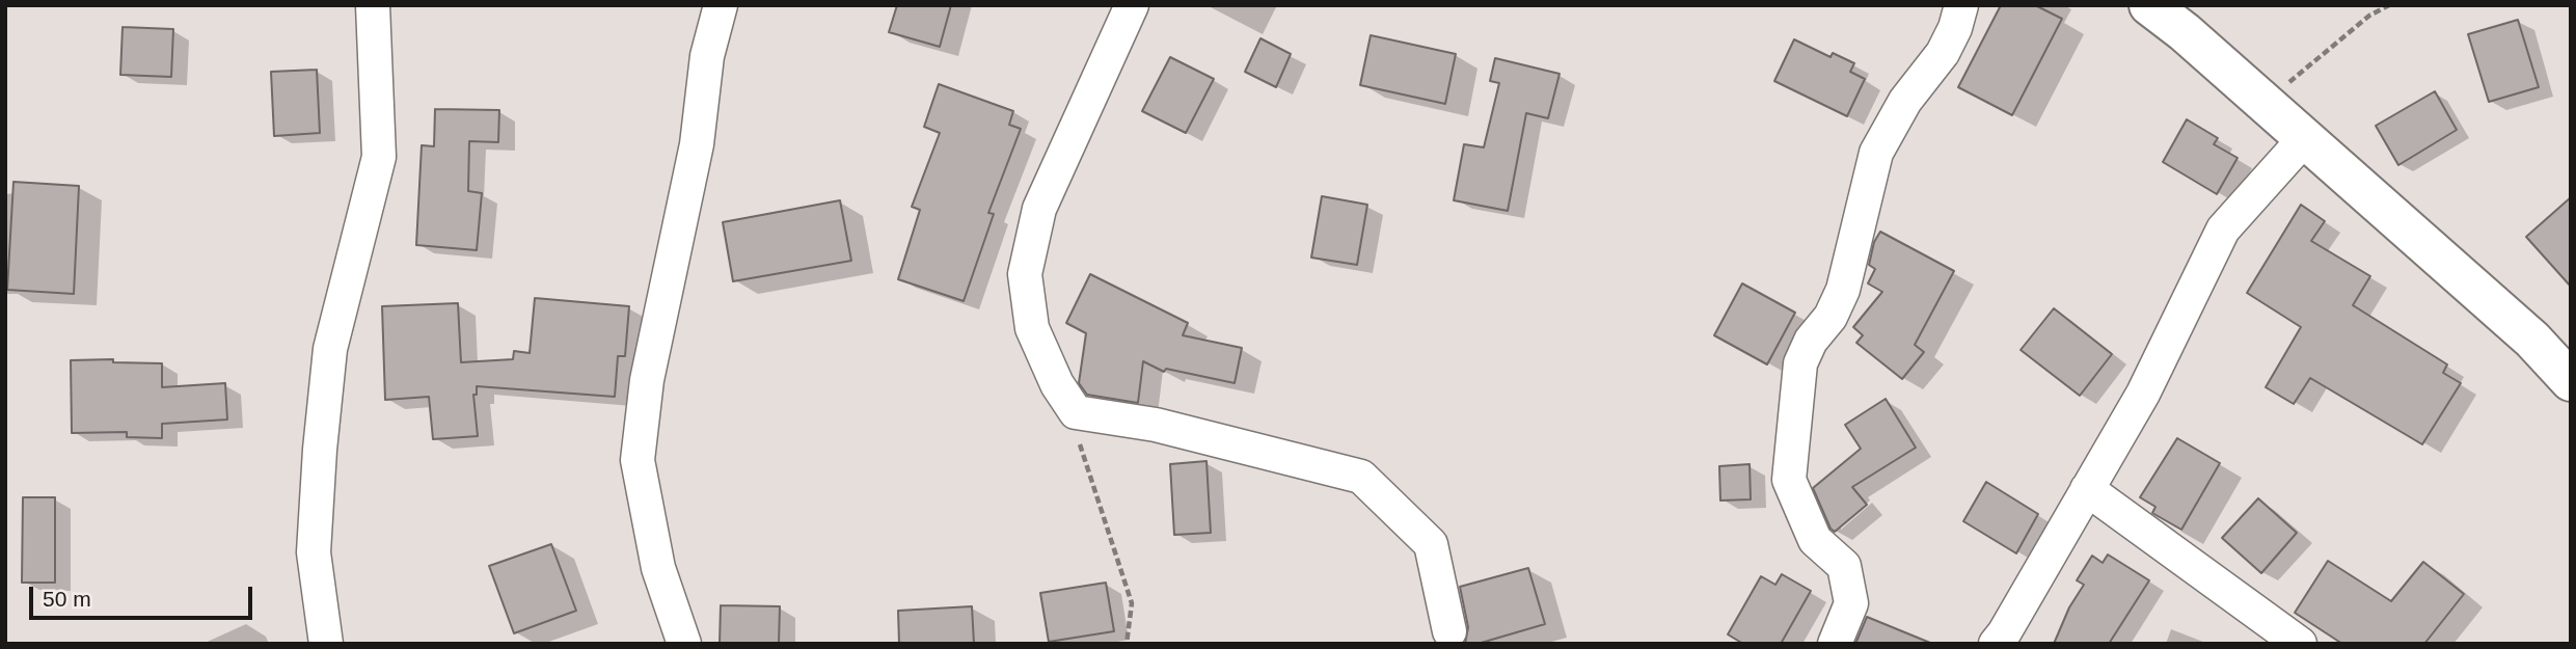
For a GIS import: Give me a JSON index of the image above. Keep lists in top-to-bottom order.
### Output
{
  "scale_bar": "50 m"
}
